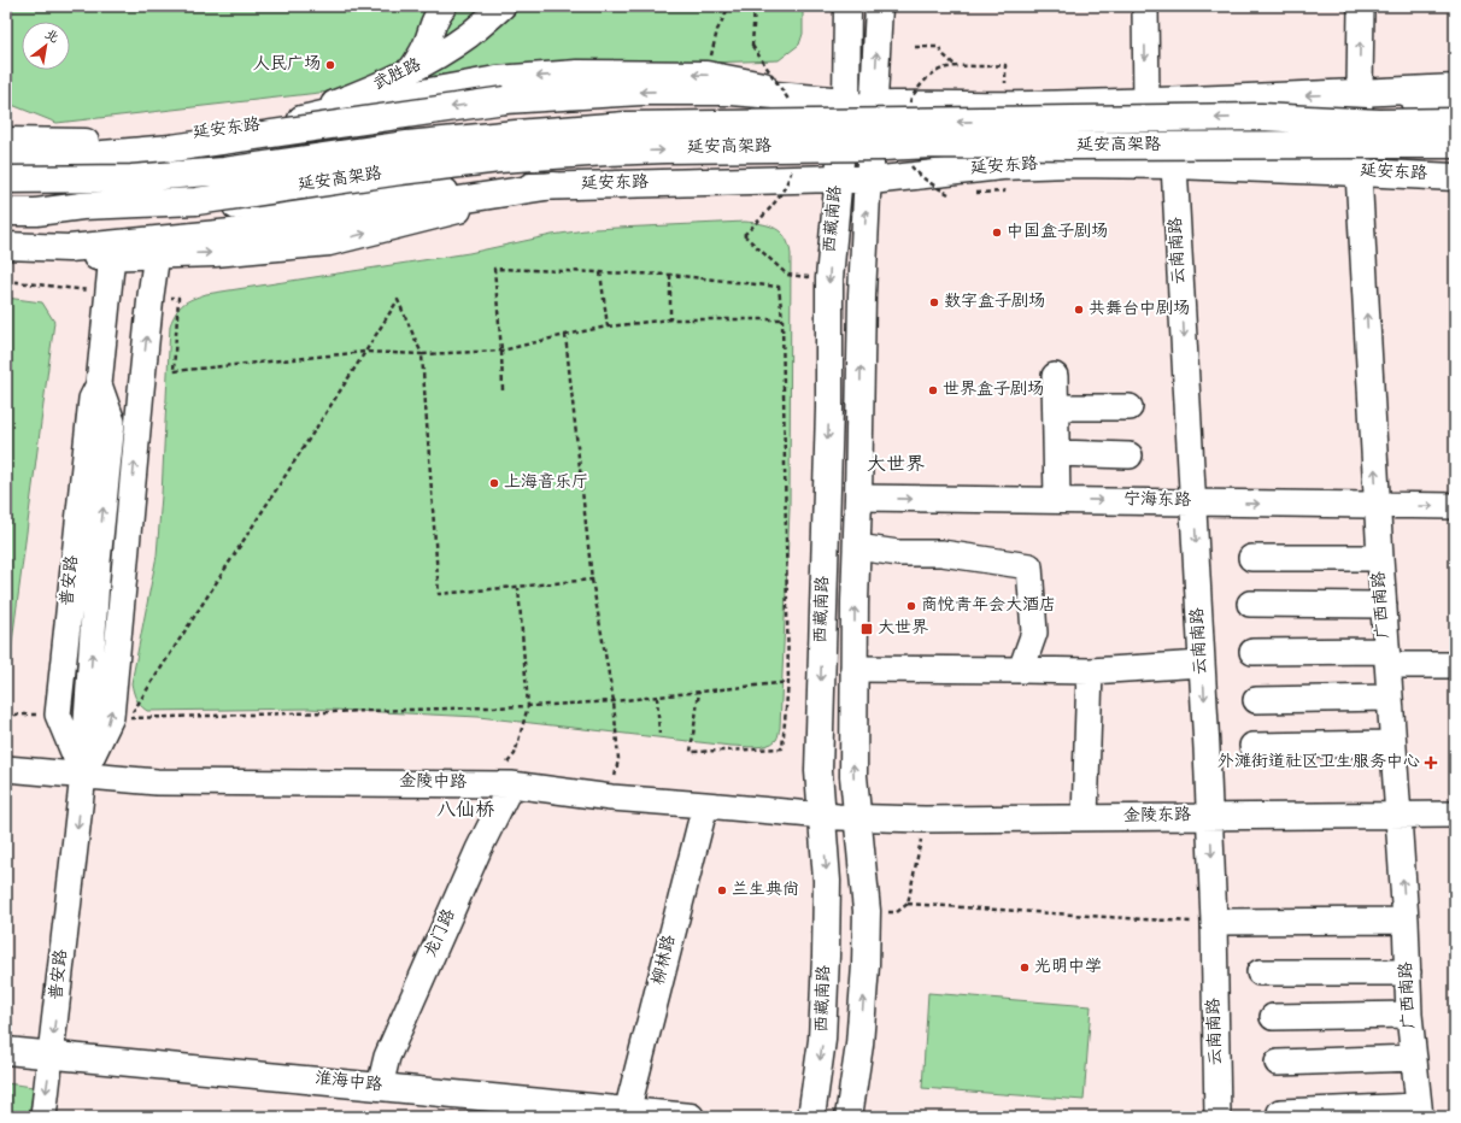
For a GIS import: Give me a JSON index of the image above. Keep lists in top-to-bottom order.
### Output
{
  "streets": {
    "main road": [
      "延安东路",
      "延安高架路",
      "西藏南路",
      "淮海中路"
    ],
    "street": [
      "武胜路",
      "云南南路",
      "宁海东路",
      "普安路",
      "广西南路",
      "金陵中路",
      "金陵东路",
      "龙门路",
      "柳林路"
    ]
  },
  "crossings": [
    ["武胜路", "延安东路"],
    ["延安东路", "西藏南路"],
    ["延安东路", "云南南路"],
    ["延安东路", "普安路"],
    ["延安东路", "广西南路"],
    ["西藏南路", "宁海东路"],
    ["西藏南路", "金陵中路"],
    ["西藏南路", "金陵东路"],
    ["云南南路", "宁海东路"],
    ["云南南路", "金陵东路"],
    ["宁海东路", "广西南路"],
    ["普安路", "金陵中路"],
    ["普安路", "淮海中路"],
    ["广西南路", "金陵东路"],
    ["金陵中路", "金陵东路"],
    ["金陵中路", "龙门路"],
    ["金陵中路", "柳林路"],
    ["龙门路", "淮海中路"],
    ["柳林路", "淮海中路"]
  ],
  "one_way": ["广西南路"],
  "districts": ["大世界", "八仙桥"],
  "places": {
    "other": [
      "人民广场",
      "中国盒子剧场",
      "数字盒子剧场",
      "共舞台中剧场",
      "世界盒子剧场",
      "上海音乐厅",
      "商悦青年会大酒店",
      "兰生典尚",
      "光明中学"
    ],
    "transit": ["大世界"],
    "health": ["外滩街道社区卫生服务中心"]
  },
  "north": "top right"
}
